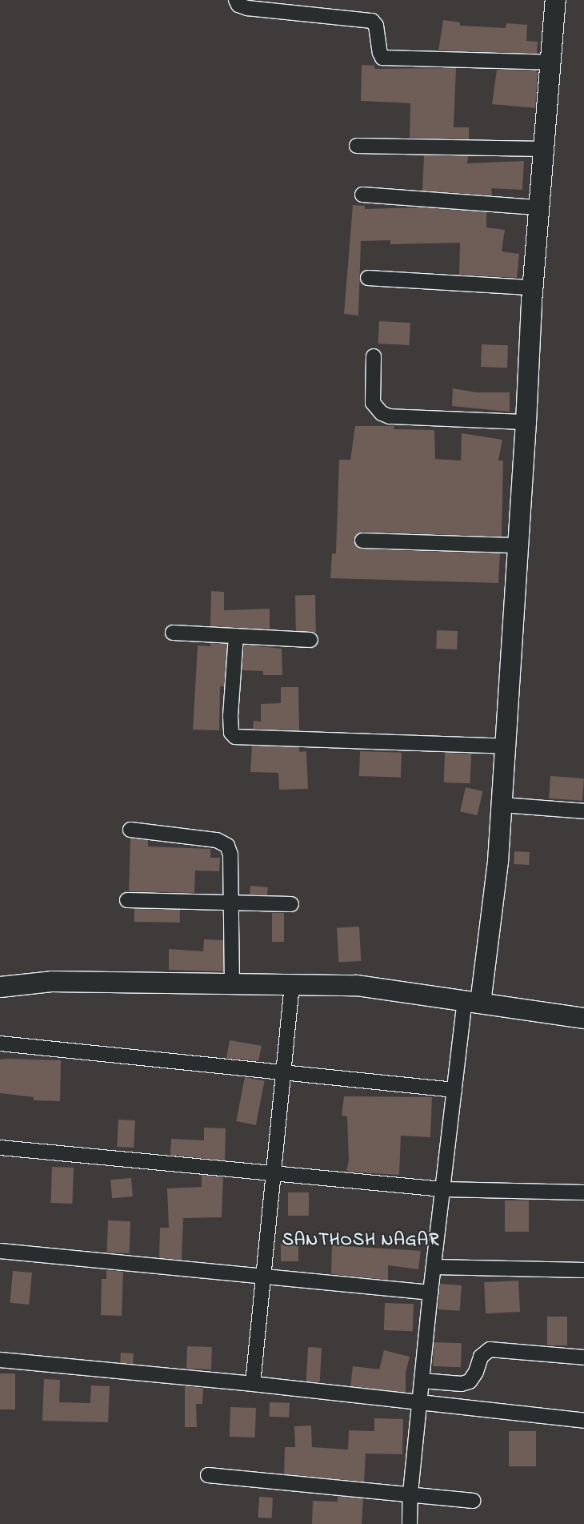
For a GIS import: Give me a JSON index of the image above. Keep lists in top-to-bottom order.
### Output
{
  "districts": ["SANTHOSH NAGAR"]
}
